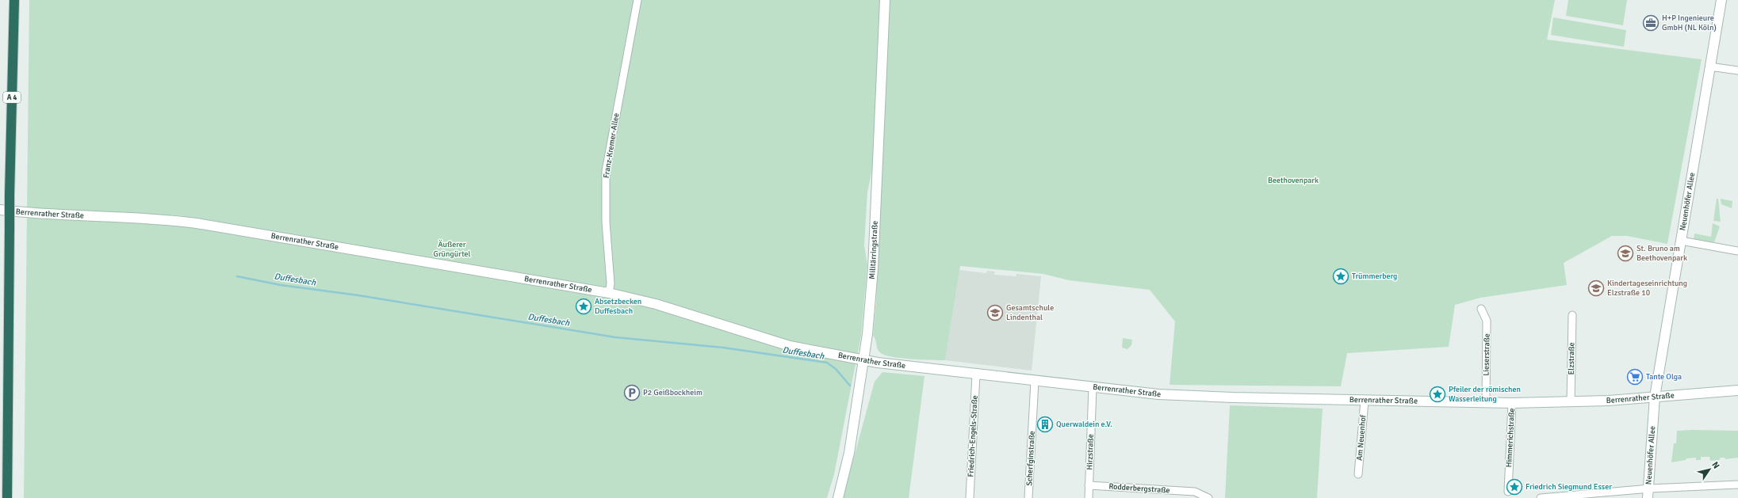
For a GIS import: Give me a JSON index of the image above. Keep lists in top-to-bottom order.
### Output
{
  "streets": {
    "highway": ["A 4"],
    "street": [
      "Franz-Kremer-Allee",
      "Neuenhöfer Allee",
      "Berrenrather Straße",
      "Militärringstraße",
      "Lieserstraße",
      "Elzstraße",
      "Friedrich-Engels-Straße",
      "Am Neuenhof",
      "Himmerichstraße",
      "Hirzstraße",
      "Scherfginstraße",
      "Rodderbergstraße"
    ]
  },
  "crossings": [
    ["Franz-Kremer-Allee", "Berrenrather Straße"],
    ["Neuenhöfer Allee", "Berrenrather Straße"],
    ["Berrenrather Straße", "Militärringstraße"],
    ["Berrenrather Straße", "Lieserstraße"],
    ["Berrenrather Straße", "Elzstraße"],
    ["Berrenrather Straße", "Friedrich-Engels-Straße"],
    ["Berrenrather Straße", "Am Neuenhof"],
    ["Berrenrather Straße", "Himmerichstraße"],
    ["Berrenrather Straße", "Hirzstraße"],
    ["Berrenrather Straße", "Scherfginstraße"],
    ["Hirzstraße", "Rodderbergstraße"]
  ],
  "water": ["Duffesbach"],
  "parks": ["Beethovenpark", "Äußerer Grüngürtel"],
  "places": {
    "office": ["H+P Ingenieure GmbH (NL Köln)"],
    "school or university": ["St. Bruno am Beethovenpark", "Kindertageseinrichtung Elzstraße 10", "Gesamtschule Lindenthal"],
    "place": [
      "Trümmerberg",
      "Absetzbecken Duffesbach",
      "Pfeiler der römischen Wasserleitung",
      "Friedrich Siegmund Esser"
    ],
    "supermarket": ["Tante Olga"],
    "parking": ["P2 Geißbockheim"],
    "building": ["Querwaldein e.V."]
  },
  "north": "top right"
}
